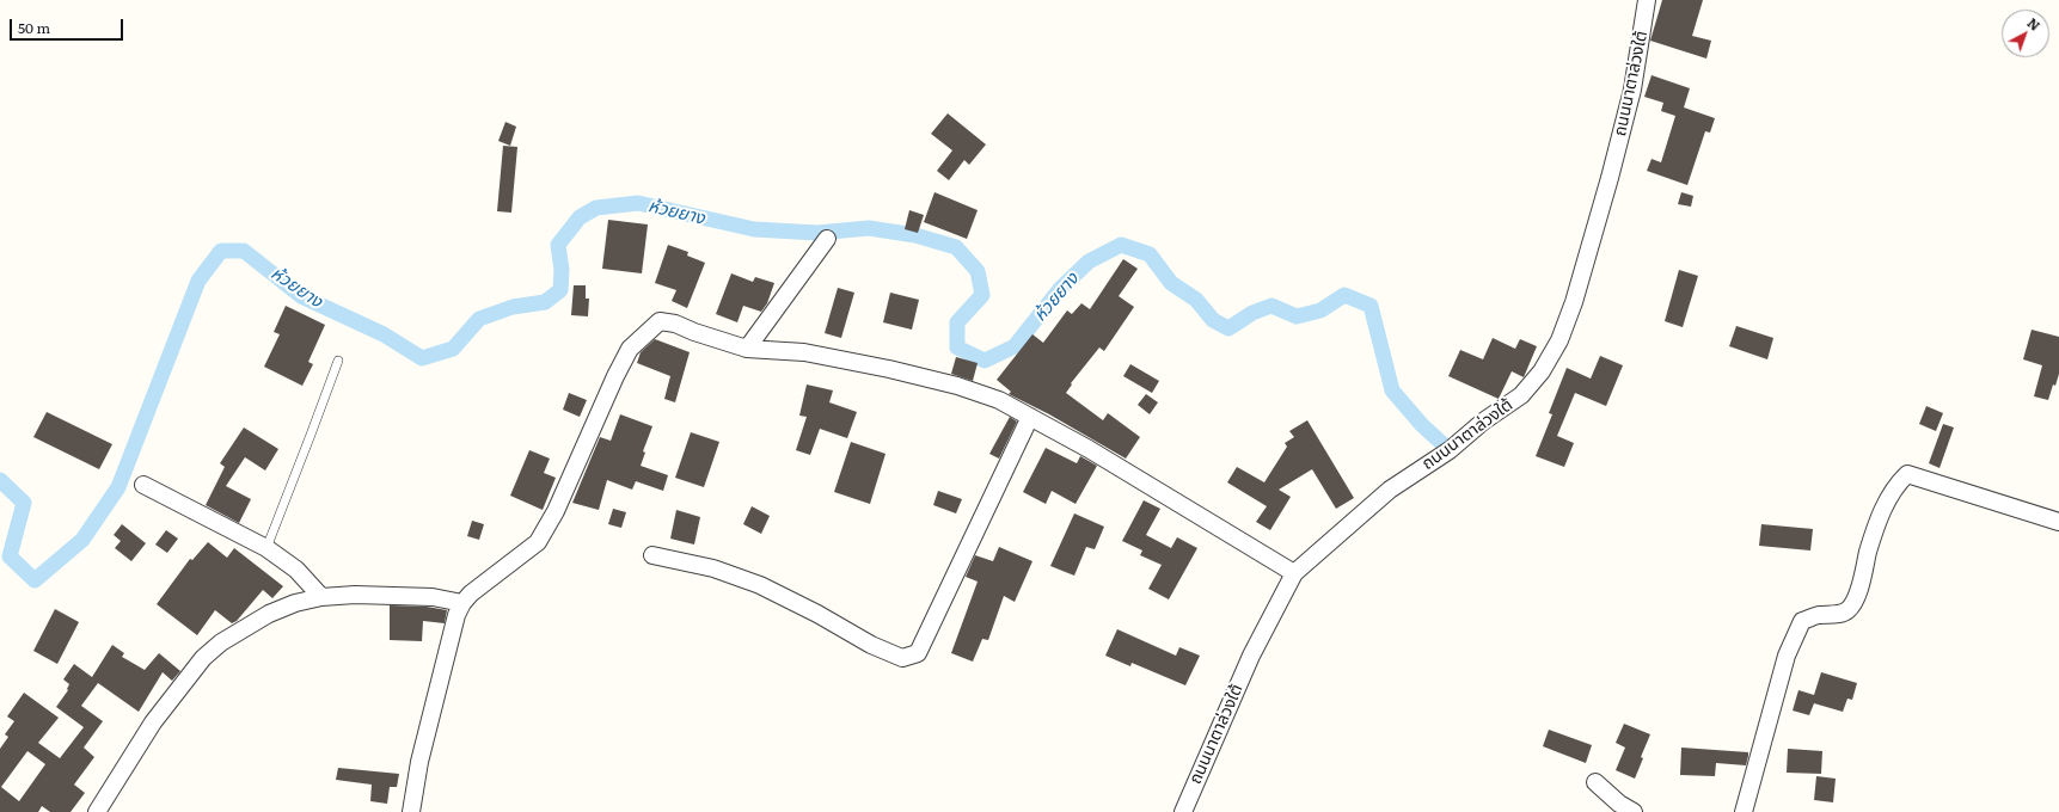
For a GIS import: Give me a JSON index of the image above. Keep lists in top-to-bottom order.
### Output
{
  "streets": {
    "street": ["ถนนนาตาล่วงใต้"]
  },
  "water": ["ห้วยยาง"],
  "scale_bar": "50 m",
  "north": "top right"
}
